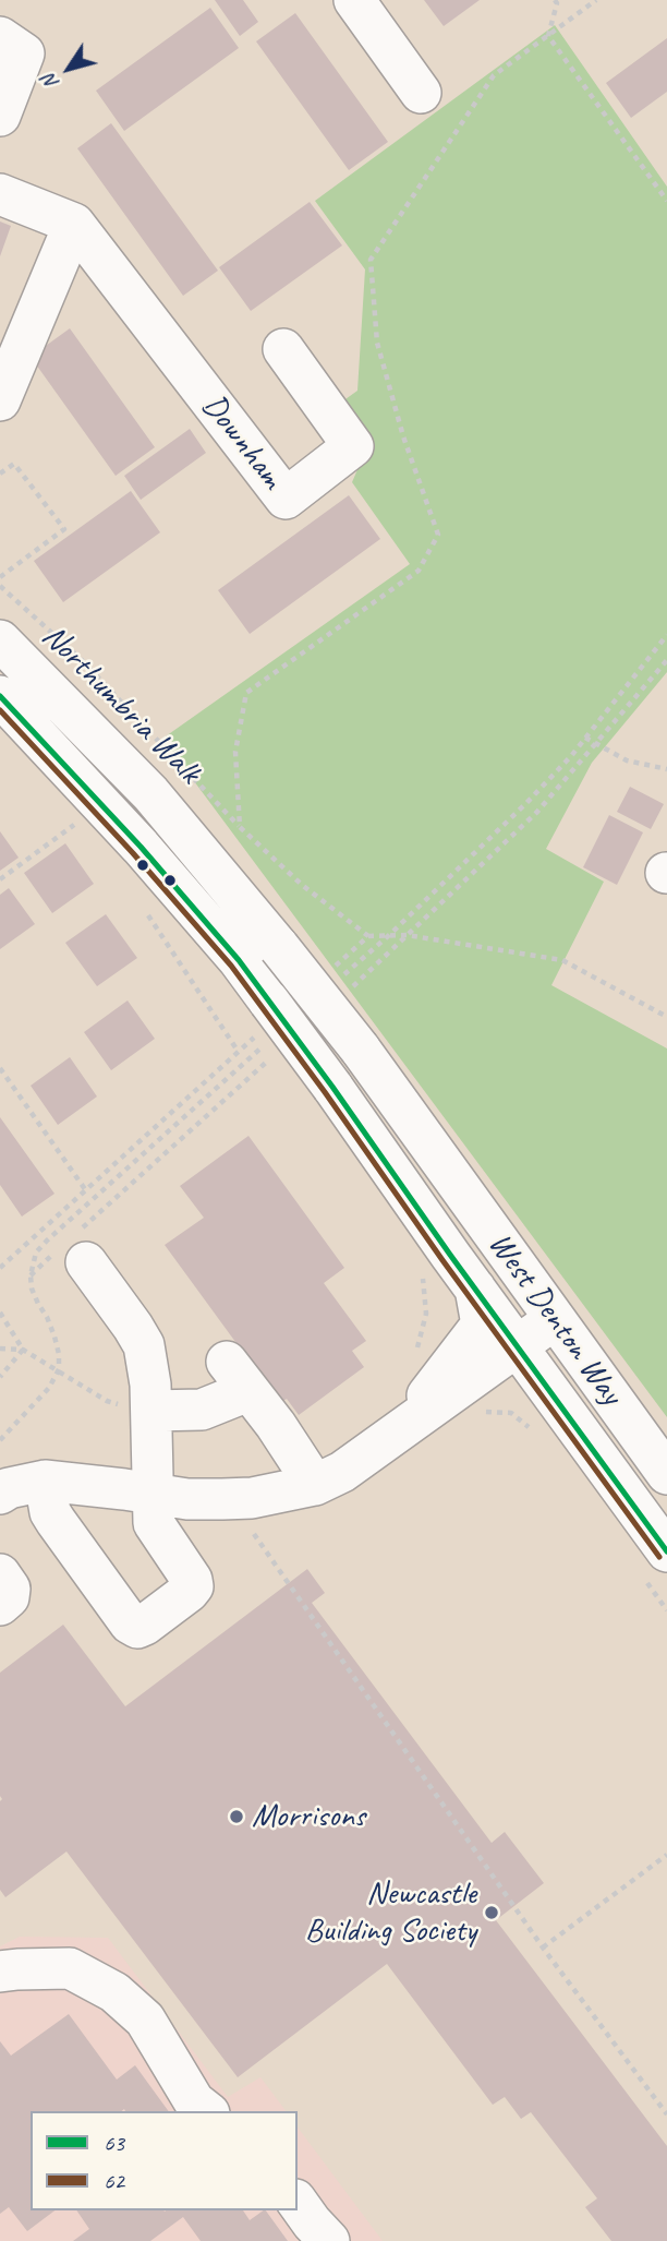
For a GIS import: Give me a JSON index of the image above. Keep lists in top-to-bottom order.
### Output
{
  "streets": {
    "street": ["Downham", "West Denton Way"],
    "path": ["Northumbria Walk"]
  },
  "places": ["Morrisons", "Newcastle Building Society"],
  "lines": ["transit line 63", "transit line 62"],
  "legend": ["63", "62"],
  "north": "bottom left"
}
